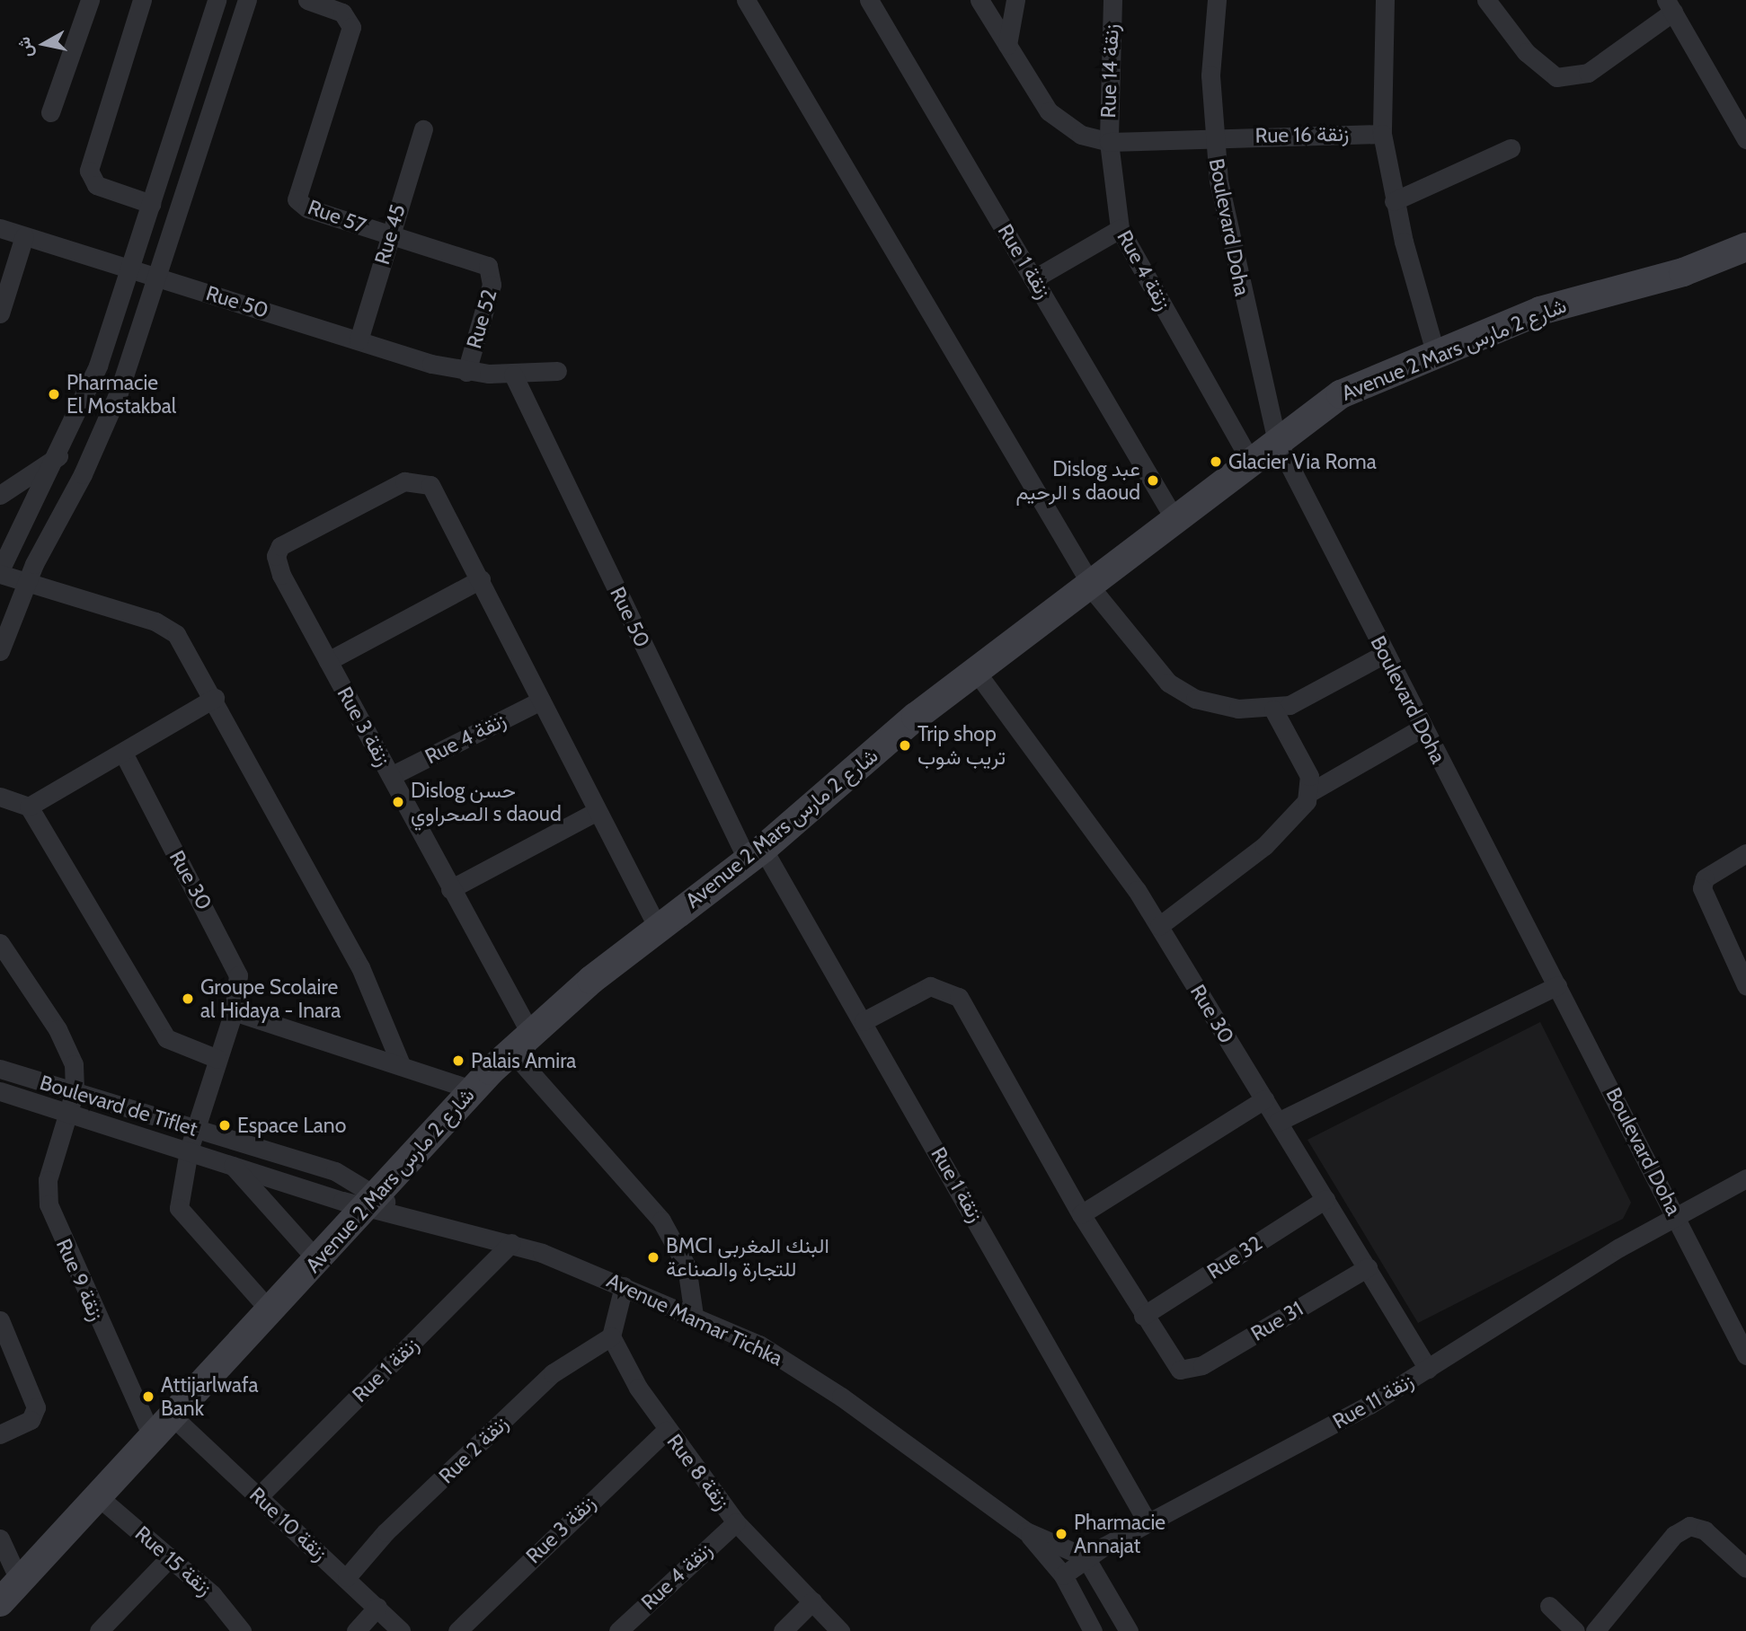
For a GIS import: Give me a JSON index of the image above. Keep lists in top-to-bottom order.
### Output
{
  "streets": {
    "street": [
      "Rue 14 زنقة",
      "Rue 16 زنقة",
      "Rue 57",
      "Boulevard Doha",
      "Rue 45",
      "Rue 1 زنقة",
      "Rue 4 زنقة",
      "Rue 50",
      "Rue 52",
      "Avenue 2 Mars شارع 2 مارس",
      "Rue 3 زنقة",
      "Rue 30",
      "Boulevard de Tiflet",
      "Rue 32",
      "Rue 9 زنقة",
      "Avenue Mamar Tichka",
      "Rue 31",
      "Rue 11 زنقة",
      "Rue 2 زنقة",
      "Rue 8 زنقة",
      "Rue 10 زنقة",
      "Rue 15 زنقة"
    ]
  },
  "crossings": [
    ["Rue 14 زنقة", "Rue 16 زنقة"],
    ["Rue 14 زنقة", "Rue 4 زنقة"],
    ["Rue 16 زنقة", "Boulevard Doha"],
    ["Rue 16 زنقة", "Rue 4 زنقة"],
    ["Rue 57", "Rue 45"],
    ["Rue 57", "Rue 52"],
    ["Boulevard Doha", "Avenue 2 Mars شارع 2 مارس"],
    ["Boulevard Doha", "Rue 11 زنقة"],
    ["Rue 45", "Rue 50"],
    ["Rue 1 زنقة", "Rue 50"],
    ["Rue 1 زنقة", "Avenue 2 Mars شارع 2 مارس"],
    ["Rue 1 زنقة", "Avenue Mamar Tichka"],
    ["Rue 1 زنقة", "Rue 11 زنقة"],
    ["Rue 1 زنقة", "Rue 10 زنقة"],
    ["Rue 4 زنقة", "Avenue 2 Mars شارع 2 مارس"],
    ["Rue 4 زنقة", "Rue 3 زنقة"],
    ["Rue 4 زنقة", "Rue 8 زنقة"],
    ["Rue 50", "Rue 52"],
    ["Rue 50", "Avenue 2 Mars شارع 2 مارس"],
    ["Avenue 2 Mars شارع 2 مارس", "Rue 3 زنقة"],
    ["Avenue 2 Mars شارع 2 مارس", "Rue 30"],
    ["Avenue 2 Mars شارع 2 مارس", "Boulevard de Tiflet"],
    ["Avenue 2 Mars شارع 2 مارس", "Rue 9 زنقة"],
    ["Avenue 2 Mars شارع 2 مارس", "Avenue Mamar Tichka"],
    ["Avenue 2 Mars شارع 2 مارس", "Rue 10 زنقة"],
    ["Avenue 2 Mars شارع 2 مارس", "Rue 15 زنقة"],
    ["Rue 3 زنقة", "Avenue Mamar Tichka"],
    ["Rue 3 زنقة", "Rue 8 زنقة"],
    ["Rue 30", "Boulevard de Tiflet"],
    ["Rue 30", "Rue 32"],
    ["Rue 30", "Rue 31"],
    ["Rue 30", "Rue 11 زنقة"],
    ["Boulevard de Tiflet", "Rue 9 زنقة"],
    ["Boulevard de Tiflet", "Avenue Mamar Tichka"],
    ["Rue 32", "Rue 31"],
    ["Avenue Mamar Tichka", "Rue 11 زنقة"],
    ["Rue 2 زنقة", "Rue 8 زنقة"],
    ["Rue 2 زنقة", "Rue 10 زنقة"]
  ],
  "places": [
    "Pharmacie El Mostakbal",
    "Glacier Via Roma",
    "Dislog عبد الرحيم s daoud",
    "Trip shop تريب شوب",
    "Dislog حسن الصحراوي s daoud",
    "Groupe Scolaire al Hidaya - Inara",
    "Palais Amira",
    "Espace Lano",
    "BMCI البنك المغربي للتجارة والصناعة",
    "Attijarlwafa Bank",
    "Pharmacie Annajat"
  ],
  "north": "left"
}
